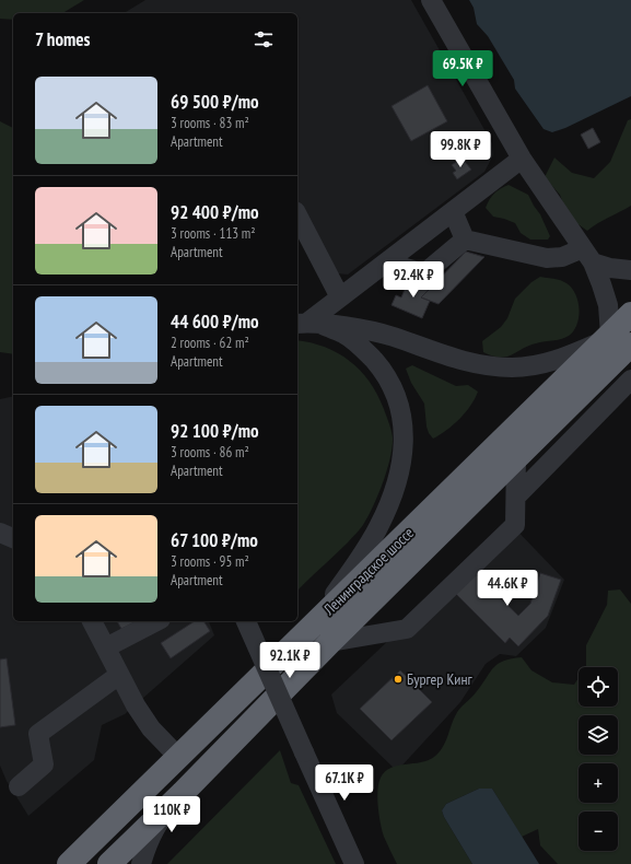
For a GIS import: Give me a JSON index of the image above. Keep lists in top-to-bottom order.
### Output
{
  "streets": {
    "highway": ["Ленинградское шоссе"]
  },
  "places": ["Бургер Кинг"],
  "page": {
    "heading": "7 homes",
    "price": [
      "69.5K ₽",
      "99.8K ₽",
      "92.4K ₽",
      "44.6K ₽",
      "92.1K ₽",
      "67.1K ₽",
      "110K ₽"
    ],
    "list": [
      {
        "name": "69 500 ₽/mo",
        "note": "3 rooms · 83 m² · Apartment"
      },
      {
        "name": "92 400 ₽/mo",
        "note": "3 rooms · 113 m² · Apartment"
      },
      {
        "name": "44 600 ₽/mo",
        "note": "2 rooms · 62 m² · Apartment"
      },
      {
        "name": "92 100 ₽/mo",
        "note": "3 rooms · 86 m² · Apartment"
      },
      {
        "name": "67 100 ₽/mo",
        "note": "3 rooms · 95 m² · Apartment"
      }
    ],
    "map_buttons": ["+", "−"]
  }
}
